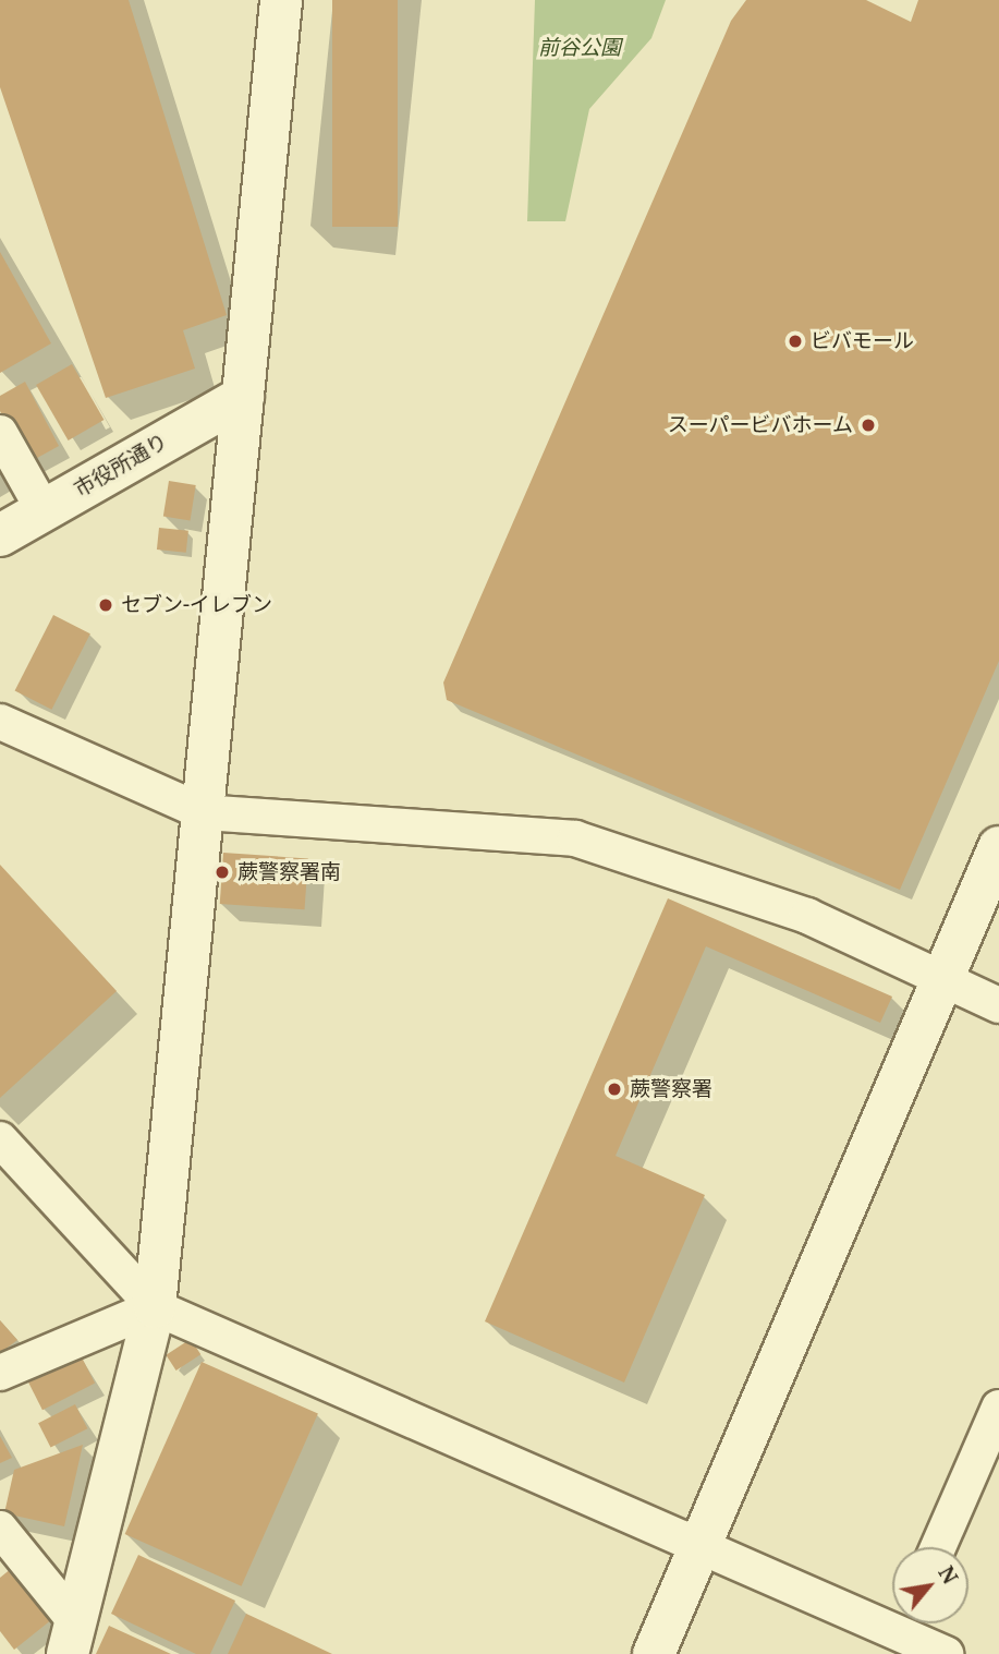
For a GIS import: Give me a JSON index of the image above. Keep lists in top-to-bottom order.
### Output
{
  "streets": {
    "street": ["市役所通り"]
  },
  "parks": ["前谷公園"],
  "places": [
    "ビバモール",
    "スーパービバホーム",
    "セブン-イレブン",
    "蕨警察署南",
    "蕨警察署"
  ],
  "north": "top right"
}
